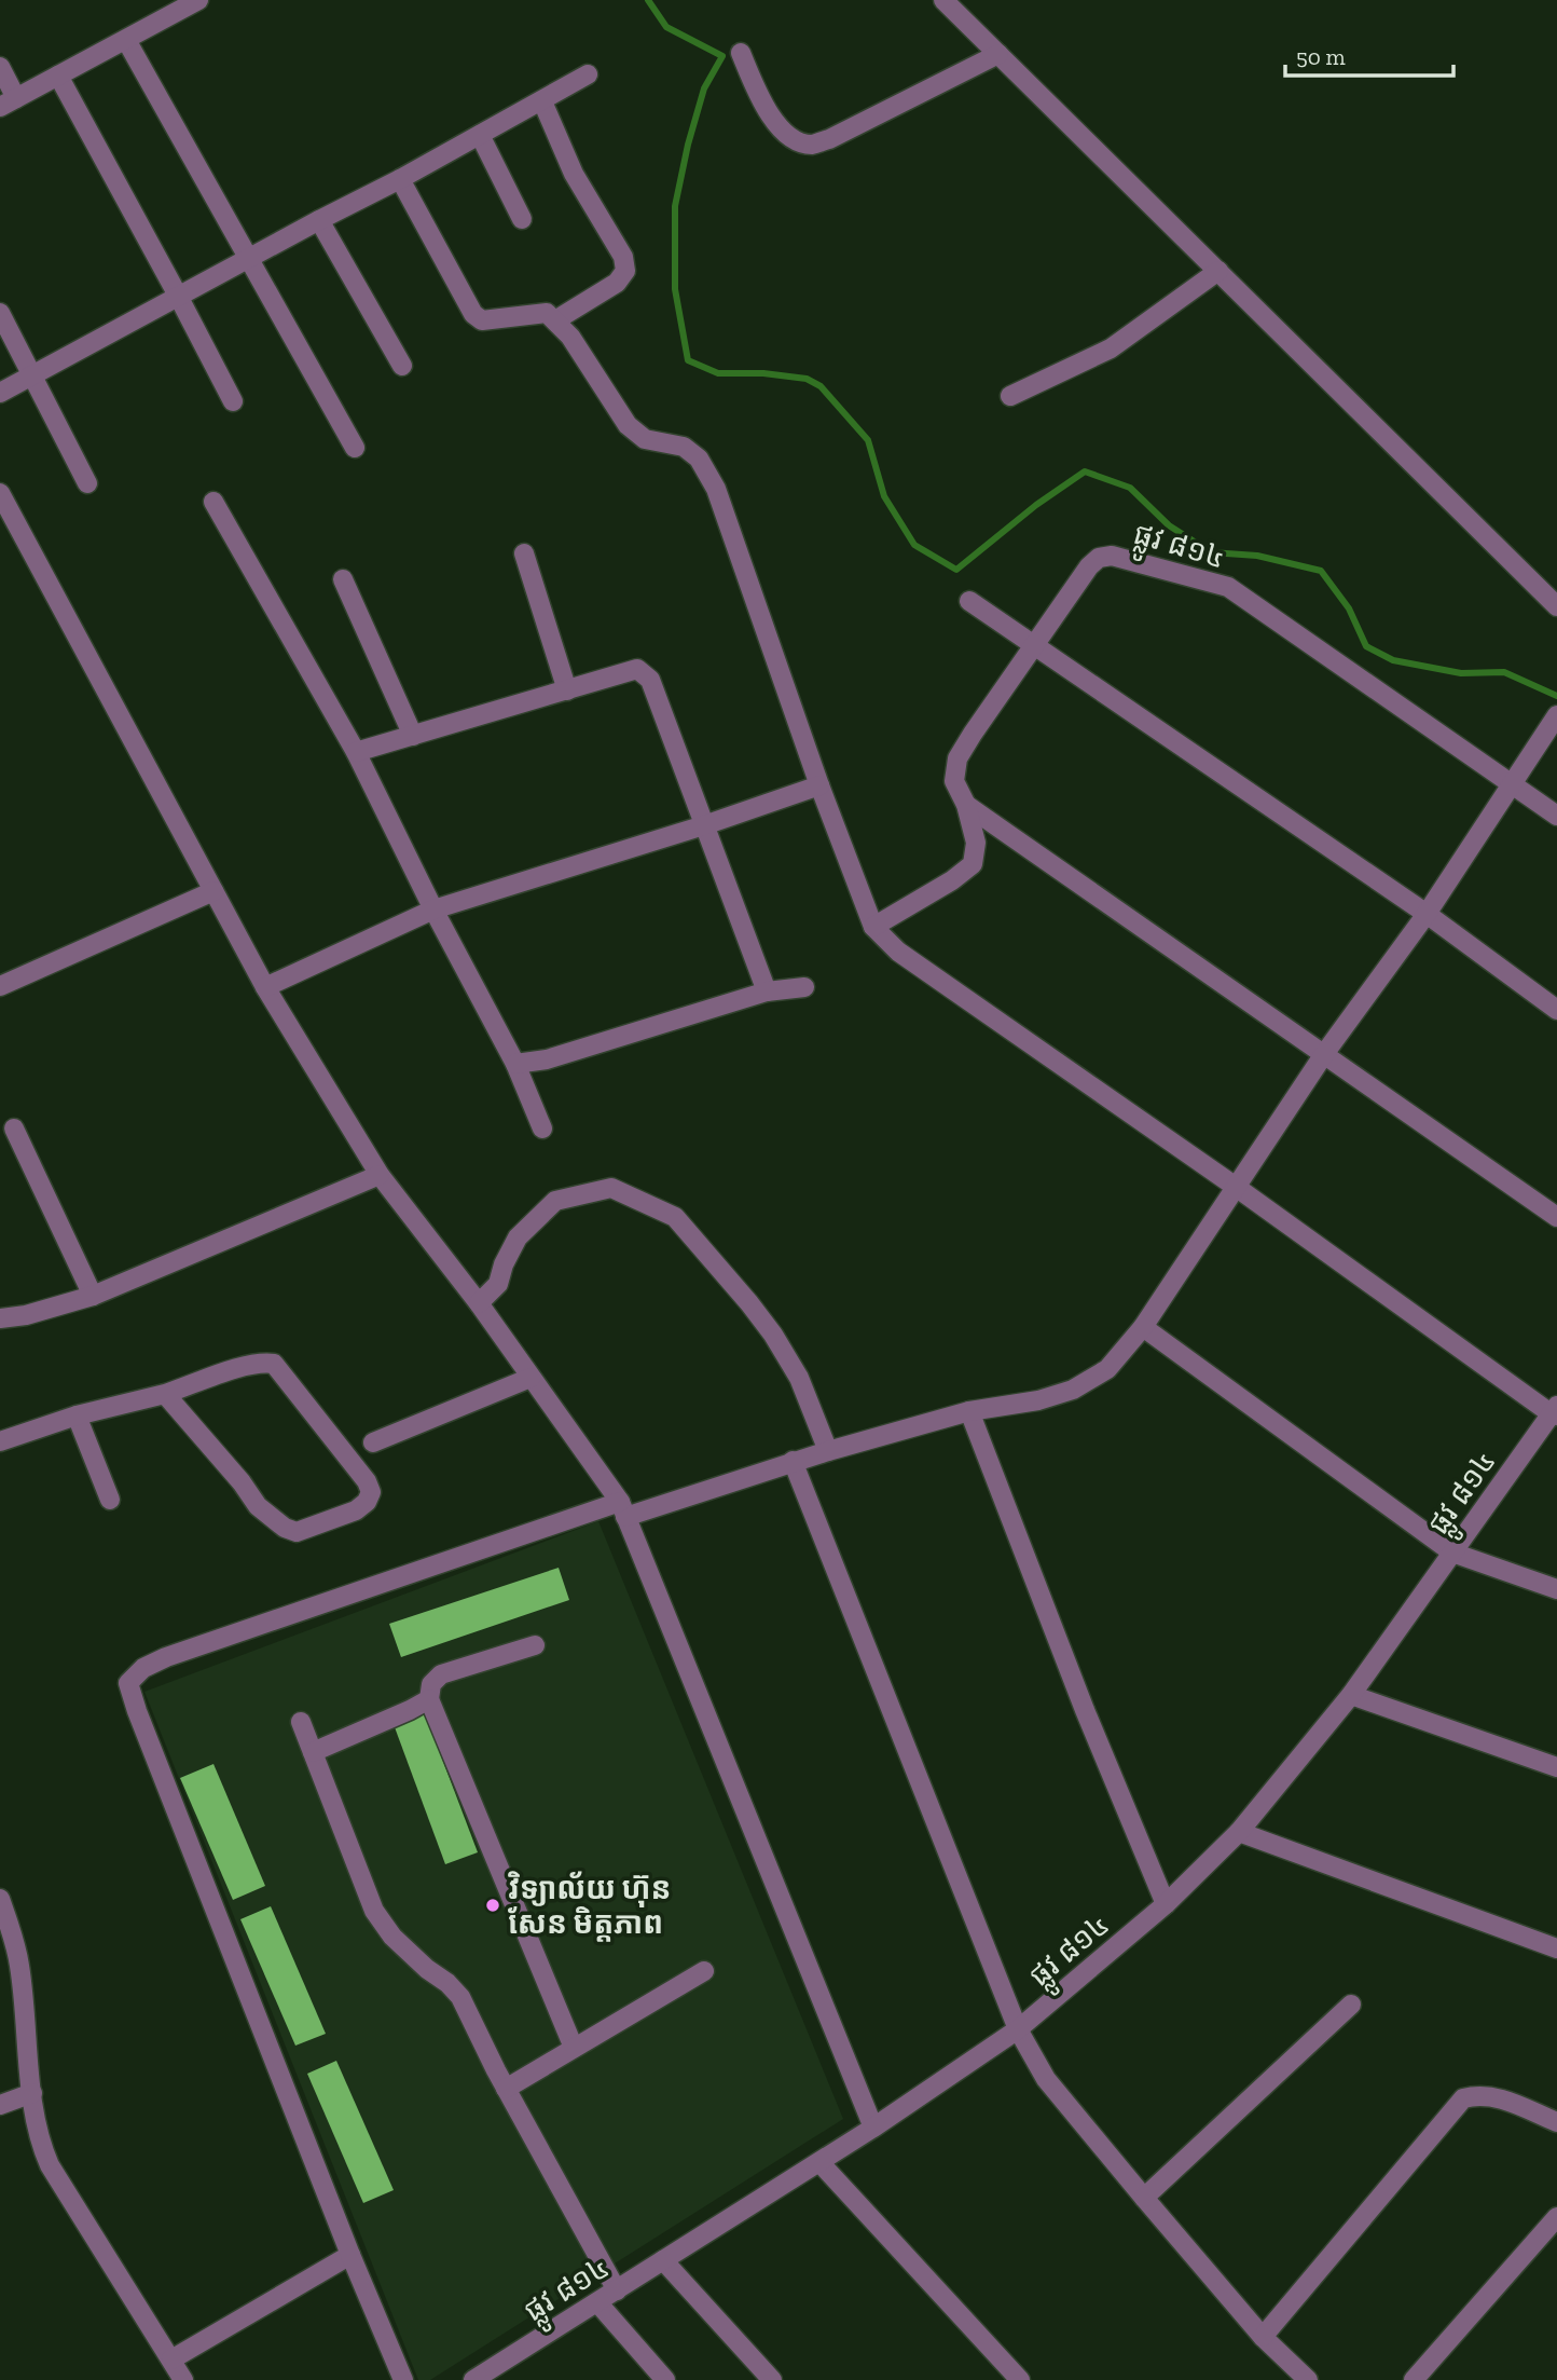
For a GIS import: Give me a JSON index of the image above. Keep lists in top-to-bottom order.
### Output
{
  "streets": {
    "street": ["ផ្លូវ ៨១៤"]
  },
  "places": ["វិទ្យាល័យ ហ៊ុន សែន មិត្តភាព"],
  "scale_bar": "50 m"
}
